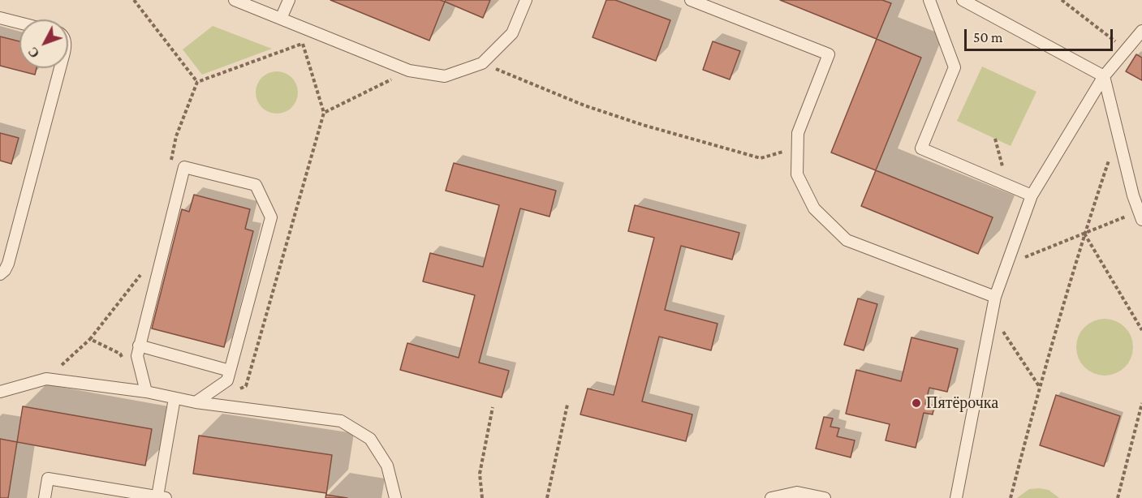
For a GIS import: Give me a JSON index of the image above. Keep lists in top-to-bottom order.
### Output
{
  "places": ["Пятёрочка"],
  "scale_bar": "50 m",
  "north": "bottom left"
}
